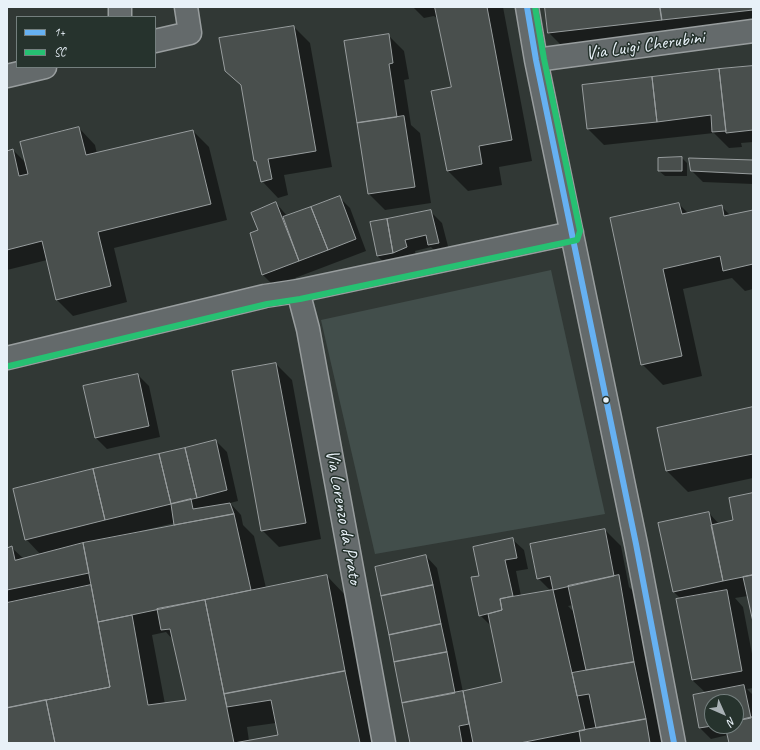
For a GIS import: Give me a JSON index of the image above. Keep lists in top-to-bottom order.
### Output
{
  "streets": {
    "street": ["Via Luigi Cherubini", "Via Lorenzo da Prato"]
  },
  "lines": ["transit line 1+", "transit line SC"],
  "legend": ["1+", "SC"],
  "north": "bottom right"
}
